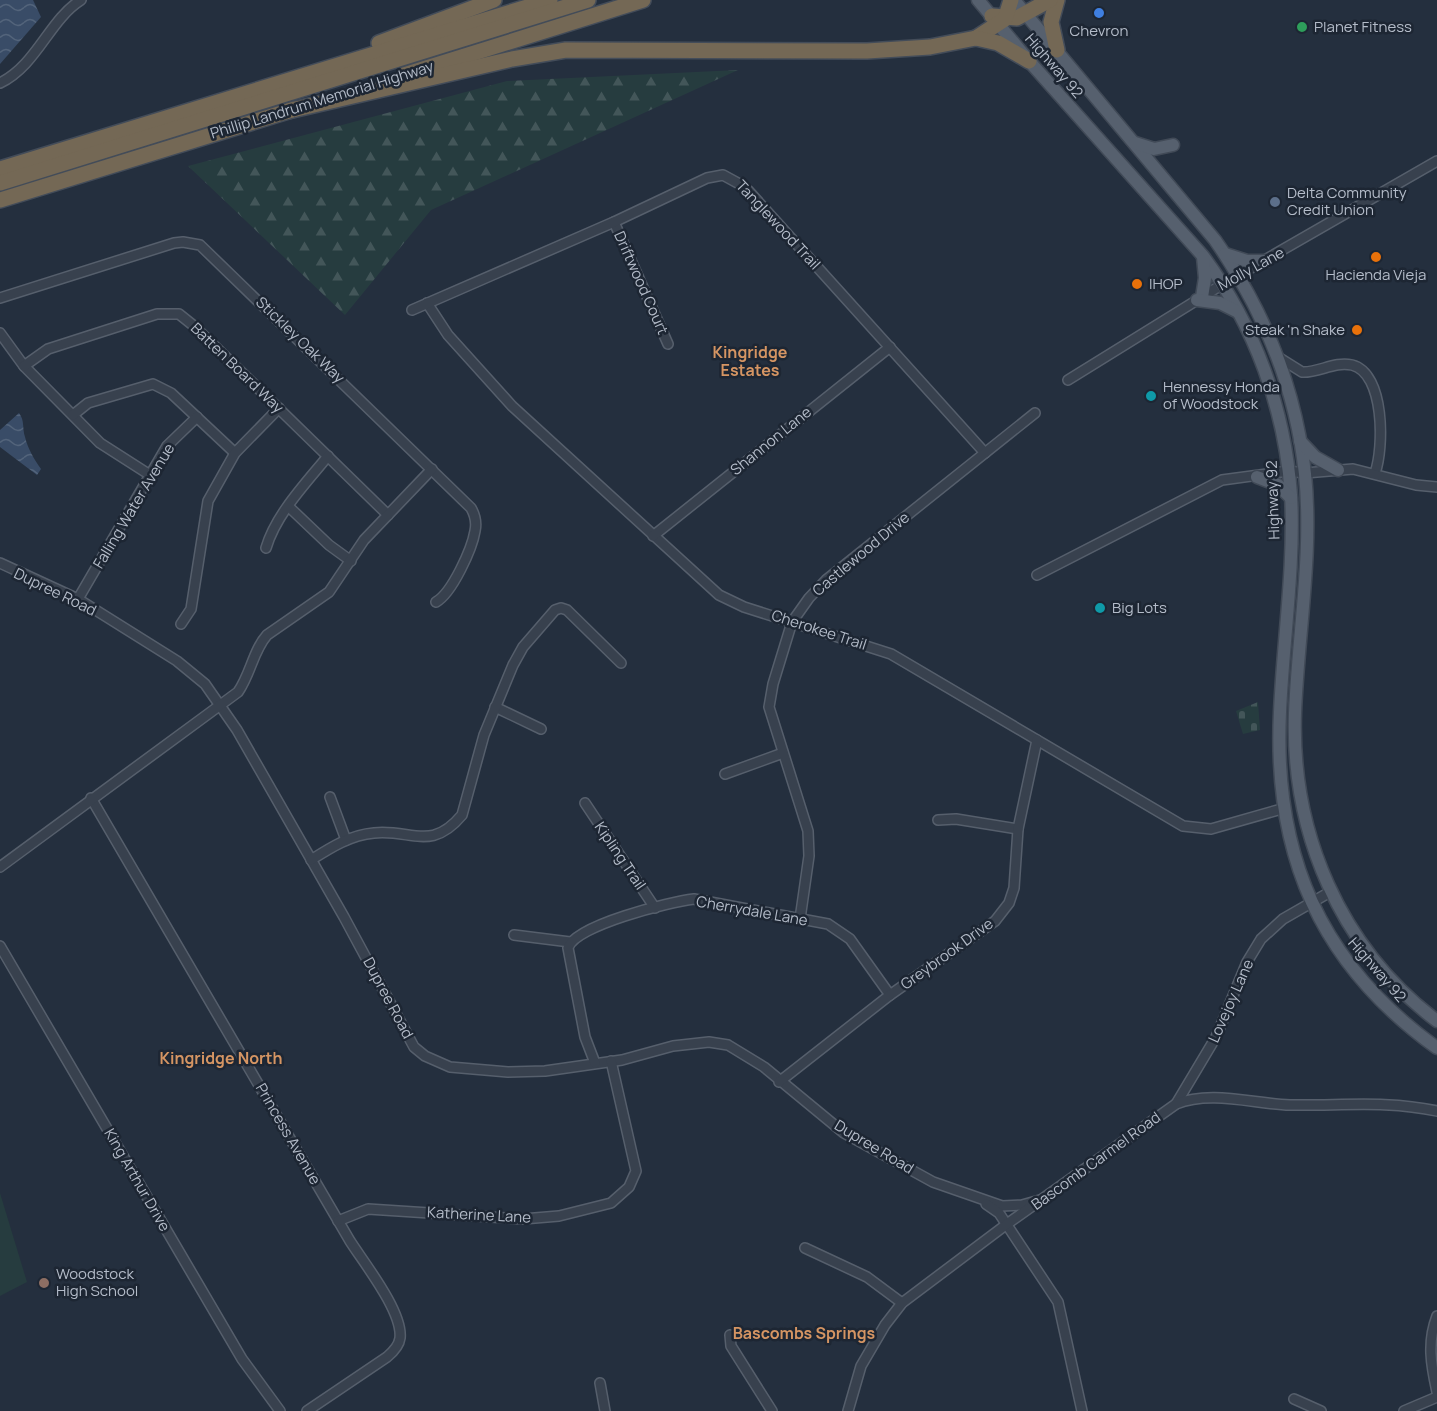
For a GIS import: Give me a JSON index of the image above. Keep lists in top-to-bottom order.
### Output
{
  "streets": {
    "highway": ["Phillip Landrum Memorial Highway"],
    "main road": ["Highway 92"],
    "street": [
      "Tanglewood Trail",
      "Molly Lane",
      "Driftwood Court",
      "Stickley Oak Way",
      "Batten Board Way",
      "Shannon Lane",
      "Falling Water Avenue",
      "Castlewood Drive",
      "Dupree Road",
      "Cherokee Trail",
      "Kipling Trail",
      "Cherrydale Lane",
      "Greybrook Drive",
      "Lovejoy Lane",
      "Princess Avenue",
      "Bascomb Carmel Road",
      "King Arthur Drive",
      "Katherine Lane"
    ]
  },
  "crossings": [
    ["Highway 92", "Molly Lane"],
    ["Highway 92", "Cherokee Trail"],
    ["Highway 92", "Lovejoy Lane"],
    ["Tanglewood Trail", "Driftwood Court"],
    ["Tanglewood Trail", "Shannon Lane"],
    ["Tanglewood Trail", "Castlewood Drive"],
    ["Tanglewood Trail", "Cherokee Trail"],
    ["Shannon Lane", "Cherokee Trail"],
    ["Falling Water Avenue", "Dupree Road"],
    ["Castlewood Drive", "Cherokee Trail"],
    ["Castlewood Drive", "Cherrydale Lane"],
    ["Dupree Road", "Greybrook Drive"],
    ["Dupree Road", "Bascomb Carmel Road"],
    ["Dupree Road", "Katherine Lane"],
    ["Cherokee Trail", "Greybrook Drive"],
    ["Kipling Trail", "Cherrydale Lane"],
    ["Cherrydale Lane", "Greybrook Drive"],
    ["Lovejoy Lane", "Bascomb Carmel Road"],
    ["Princess Avenue", "Katherine Lane"]
  ],
  "districts": ["Kingridge Estates", "Kingridge North", "Bascombs Springs"],
  "places": [
    "Chevron",
    "Planet Fitness",
    "Delta Community Credit Union",
    "Hacienda Vieja",
    "IHOP",
    "Steak 'n Shake",
    "Hennessy Honda of Woodstock",
    "Big Lots",
    "Woodstock High School"
  ]
}
